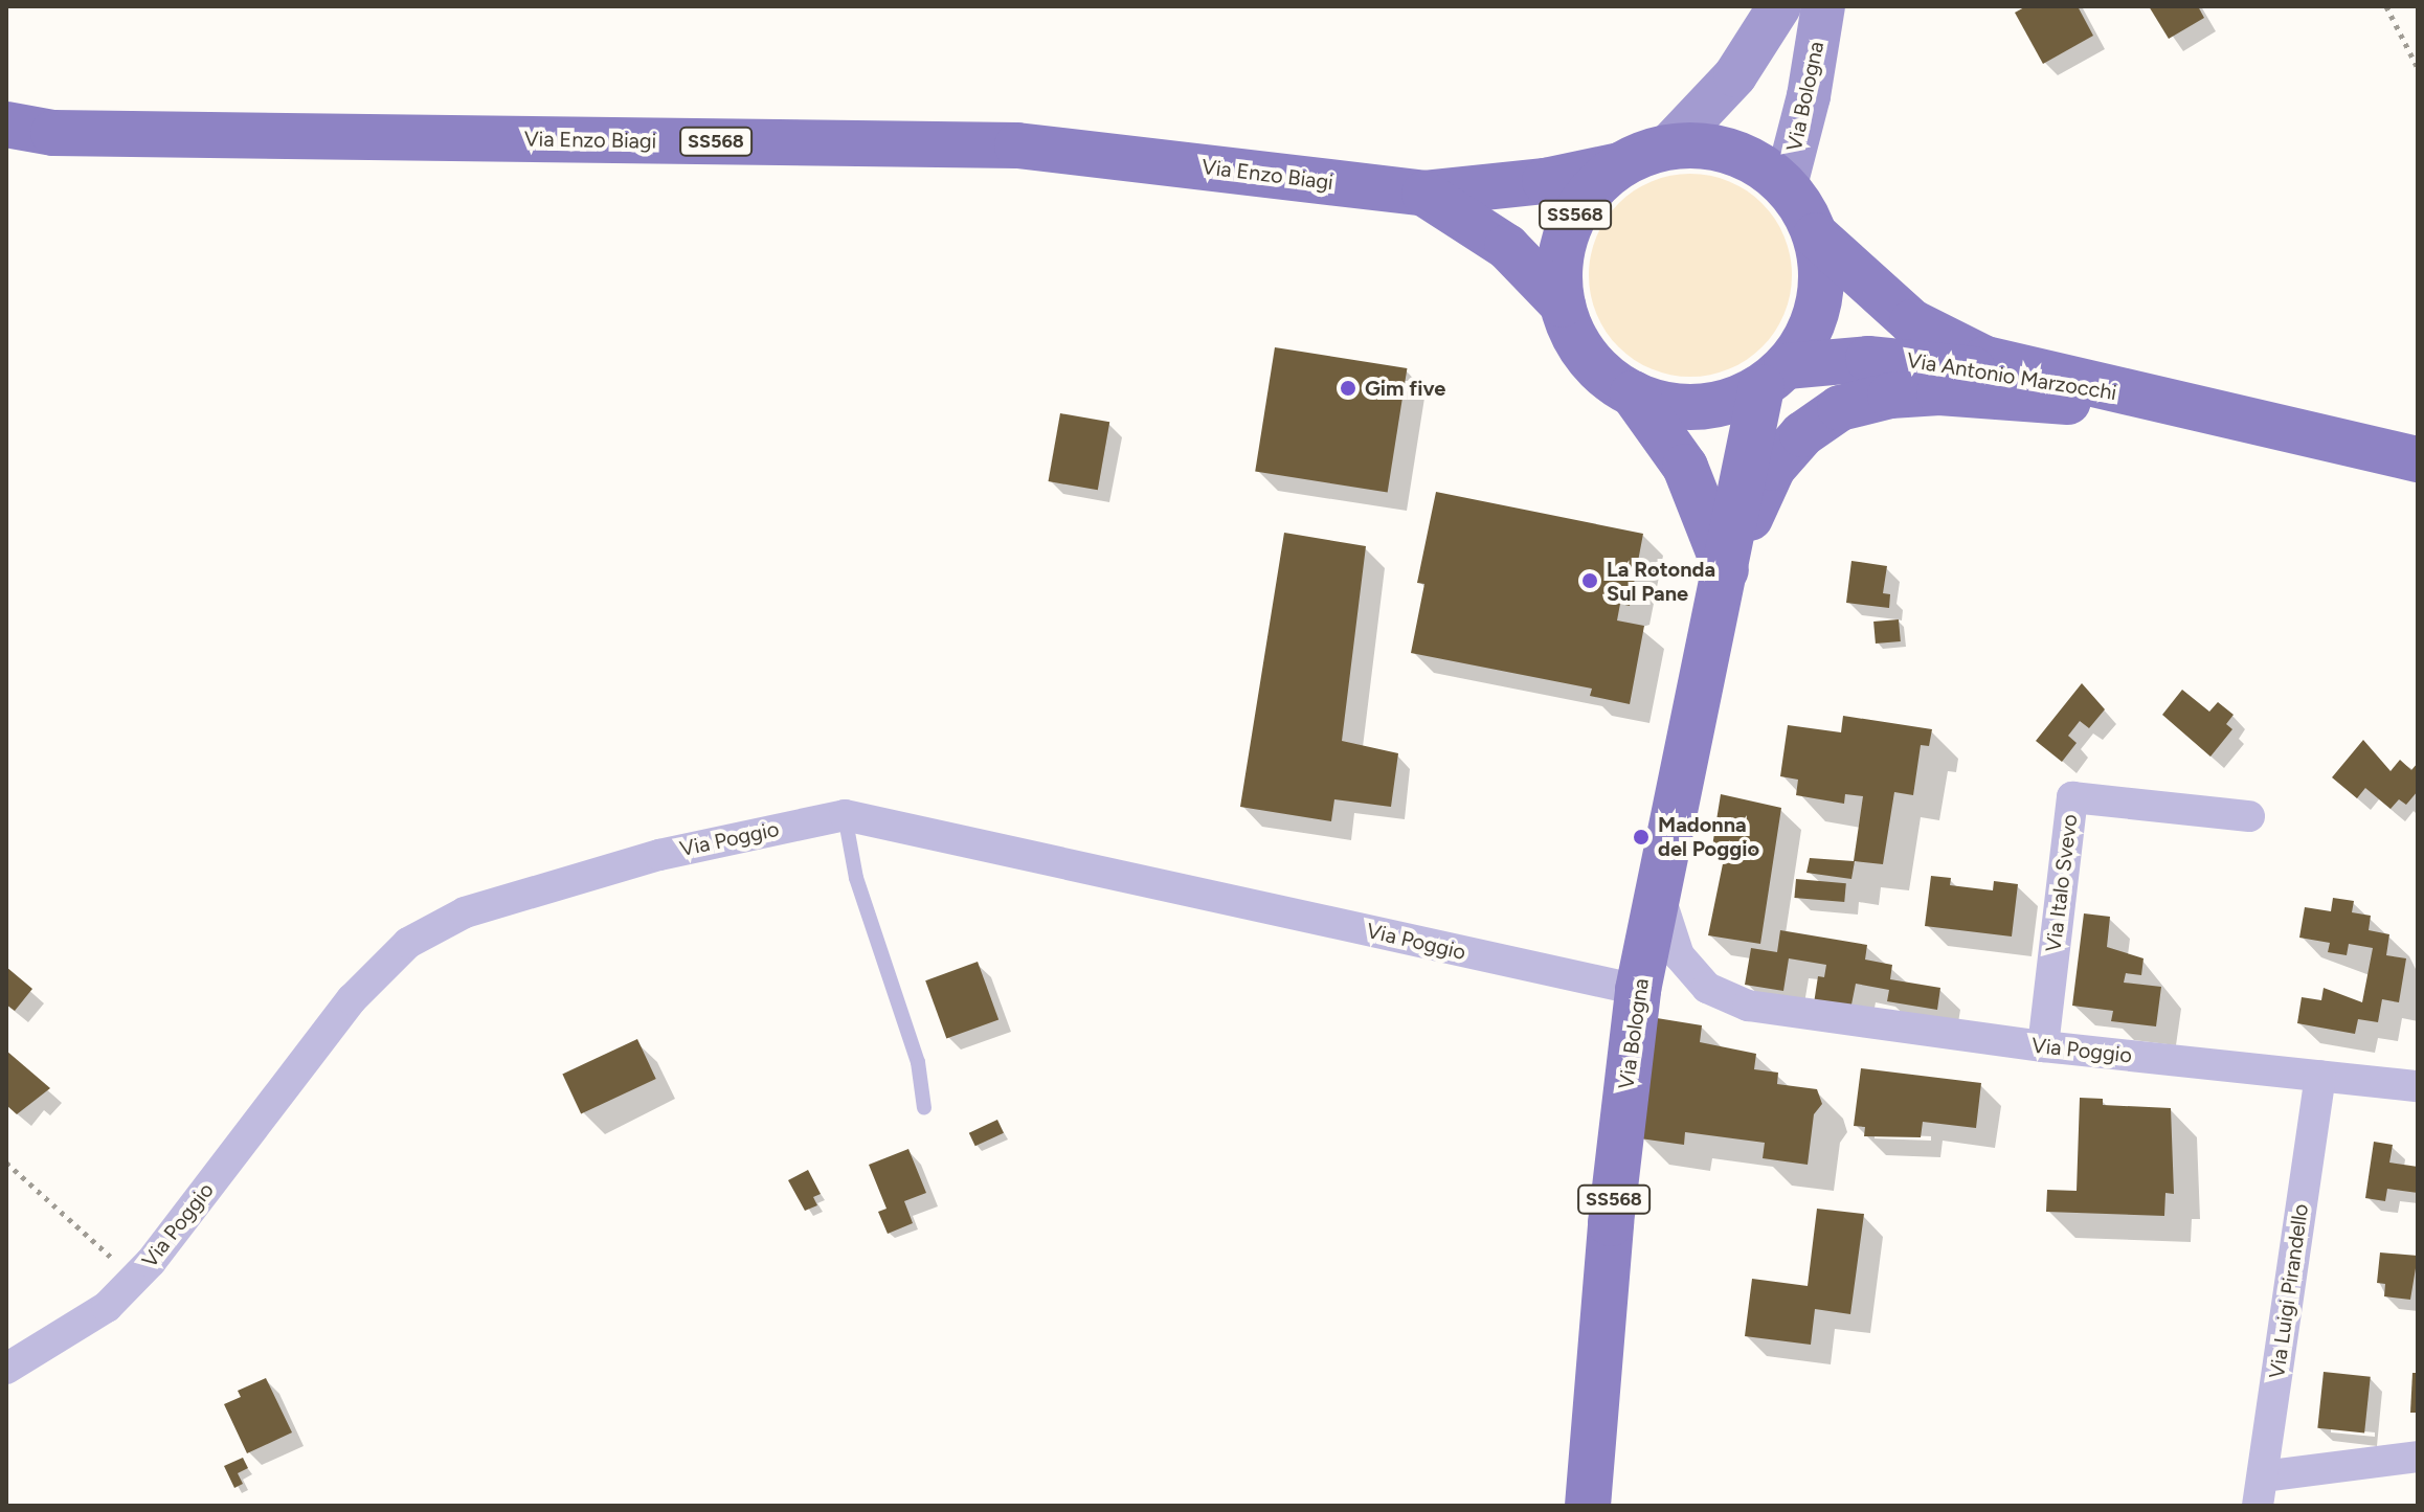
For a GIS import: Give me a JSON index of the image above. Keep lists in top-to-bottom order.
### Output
{
  "streets": {
    "main road": [
      "Via Bologna",
      "Via Enzo Biagi",
      "SS568",
      "Via Antonio Marzocchi"
    ],
    "street": ["Via Poggio", "Via Italo Svevo", "Via Luigi Pirandello"]
  },
  "crossings": [
    ["Via Bologna", "Via Enzo Biagi"],
    ["Via Bologna", "Via Antonio Marzocchi"],
    ["Via Bologna", "Via Poggio"],
    ["Via Enzo Biagi", "Via Antonio Marzocchi"],
    ["Via Poggio", "Via Italo Svevo"],
    ["Via Poggio", "Via Luigi Pirandello"]
  ],
  "places": ["Gim five", "La Rotonda Sul Pane", "Madonna del Poggio"]
}
